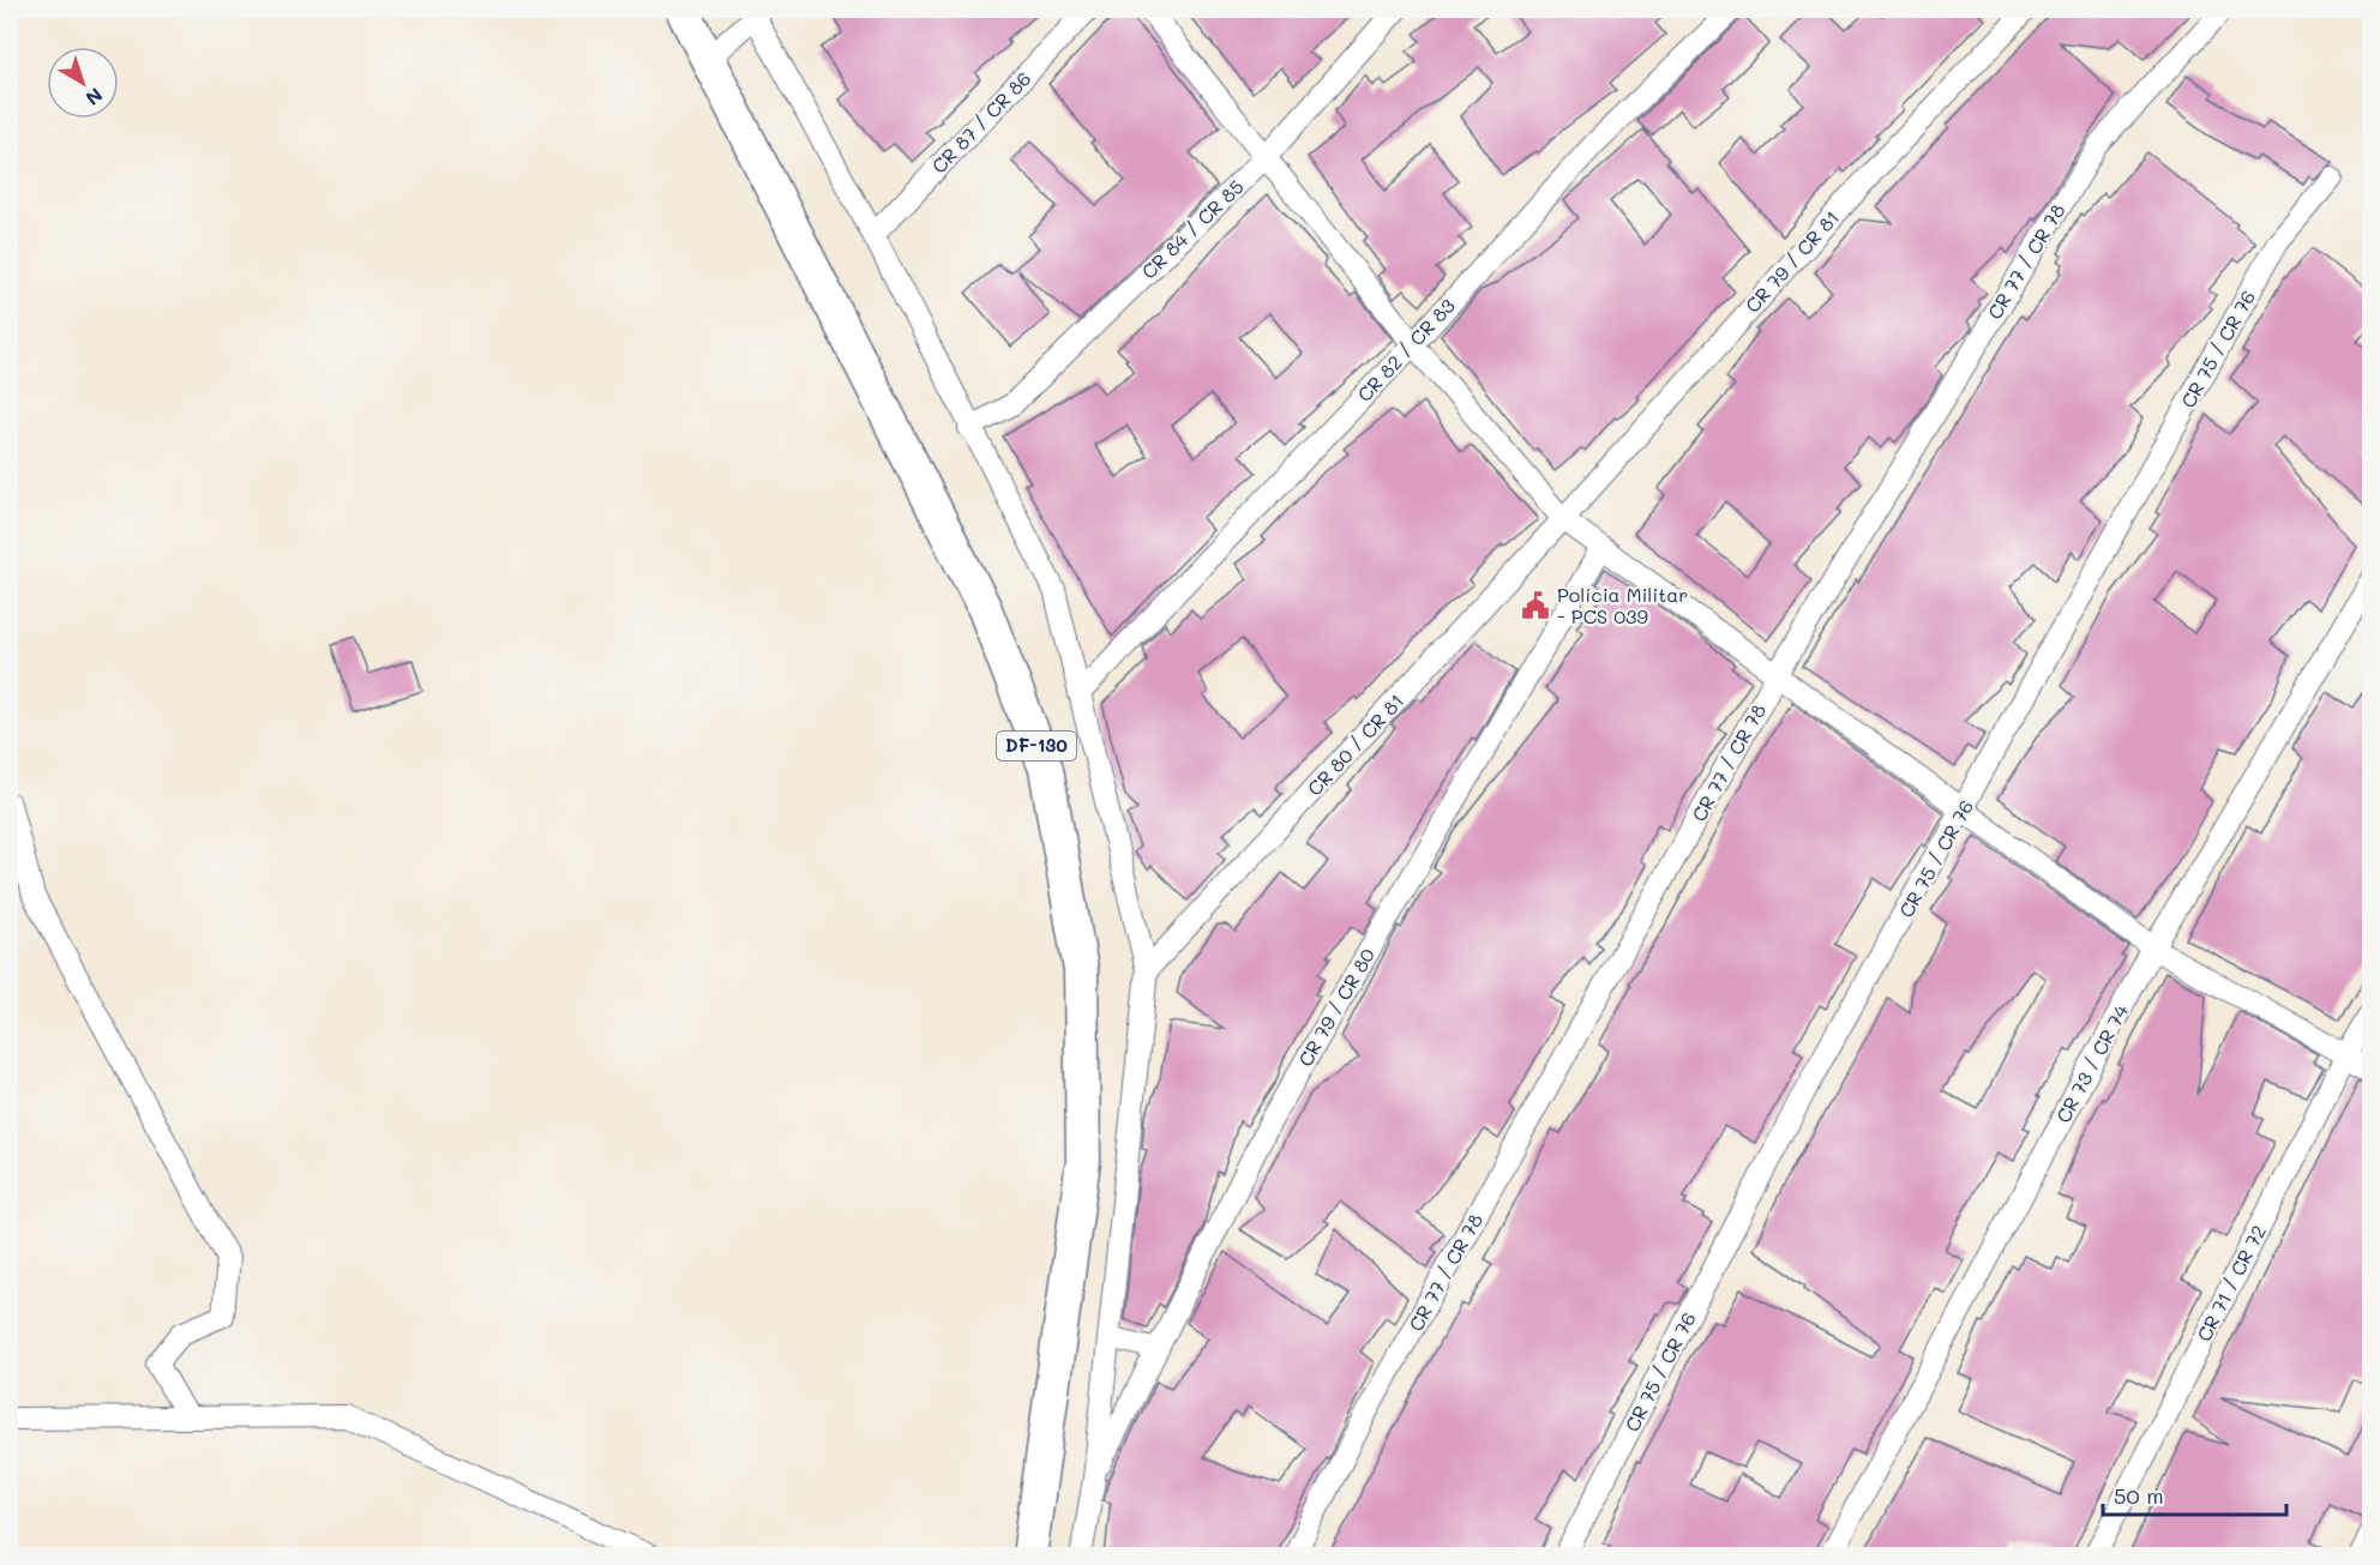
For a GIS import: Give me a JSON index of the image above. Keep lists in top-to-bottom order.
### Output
{
  "streets": {
    "main road": ["DF-130"],
    "street": [
      "CR 87 / CR 86",
      "CR 84 / CR 85",
      "CR 79 / CR 81",
      "CR 77 / CR 78",
      "CR 75 / CR 76",
      "CR 82 / CR 83",
      "CR 80 / CR 81",
      "CR 79 / CR 80",
      "CR 73 / CR 74",
      "CR 71 / CR 72"
    ]
  },
  "crossings": [
    ["CR 79 / CR 81", "CR 80 / CR 81"]
  ],
  "places": {
    "public building": ["Polícia Militar - PCS 039"]
  },
  "scale_bar": "50 m",
  "north": "bottom right"
}
